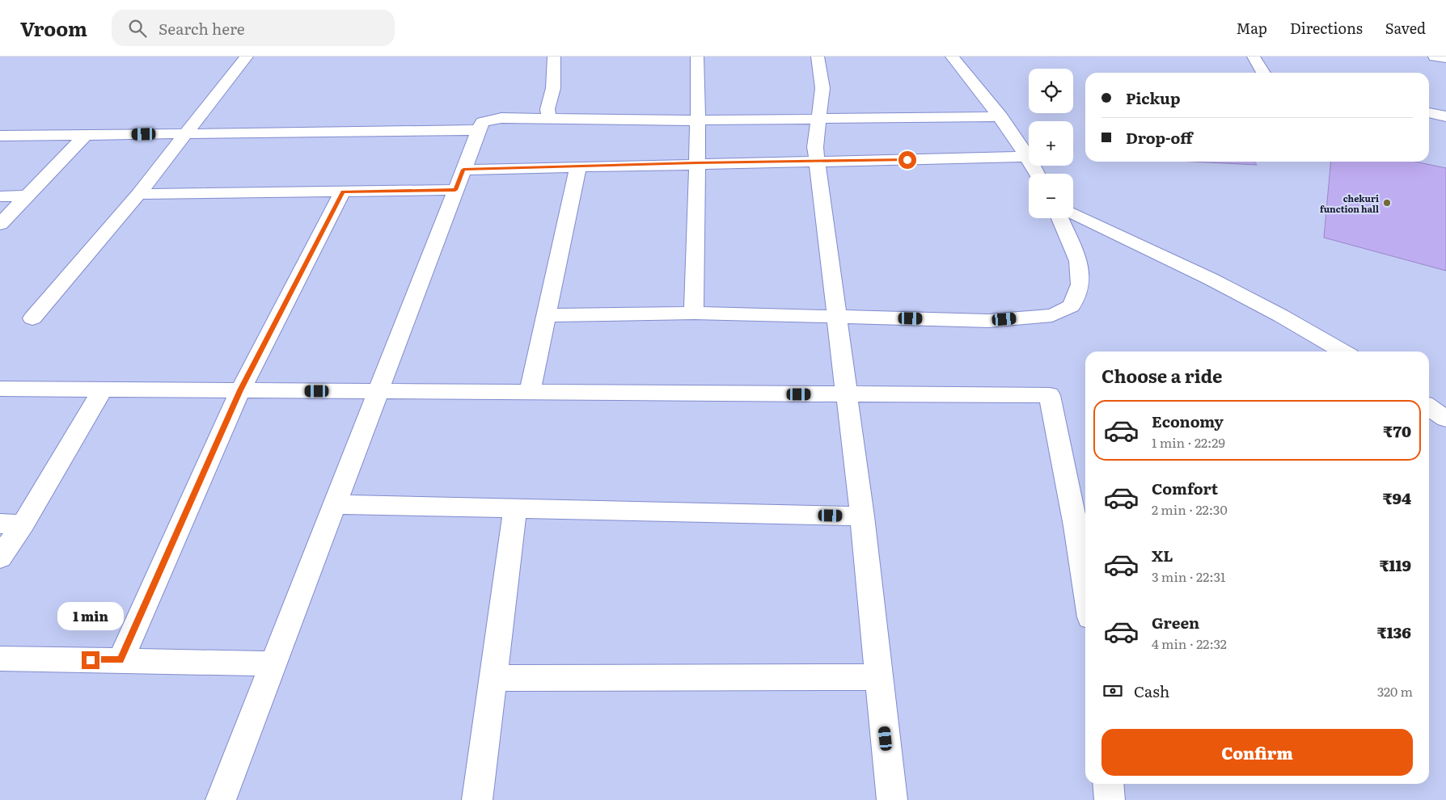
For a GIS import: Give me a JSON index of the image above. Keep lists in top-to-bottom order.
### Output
{
  "places": ["chekuri function hall"],
  "page": {
    "header": "Vroom",
    "search": "Search here",
    "nav": ["Map", "Directions", "Saved"],
    "map_buttons": ["+", "−"],
    "banner": ["Pickup", "Drop-off"],
    "heading": "Choose a ride",
    "list": [
      {
        "name": "Economy",
        "note": "1 min · 22:29",
        "value": "₹70"
      },
      {
        "name": "Comfort",
        "note": "2 min · 22:30",
        "value": "₹94"
      },
      {
        "name": "XL",
        "note": "3 min · 22:31",
        "value": "₹119"
      },
      {
        "name": "Green",
        "note": "4 min · 22:32",
        "value": "₹136"
      }
    ],
    "bubble": "1 min",
    "pay": ["Cash", "320 m"],
    "buttons": "Confirm"
  }
}
